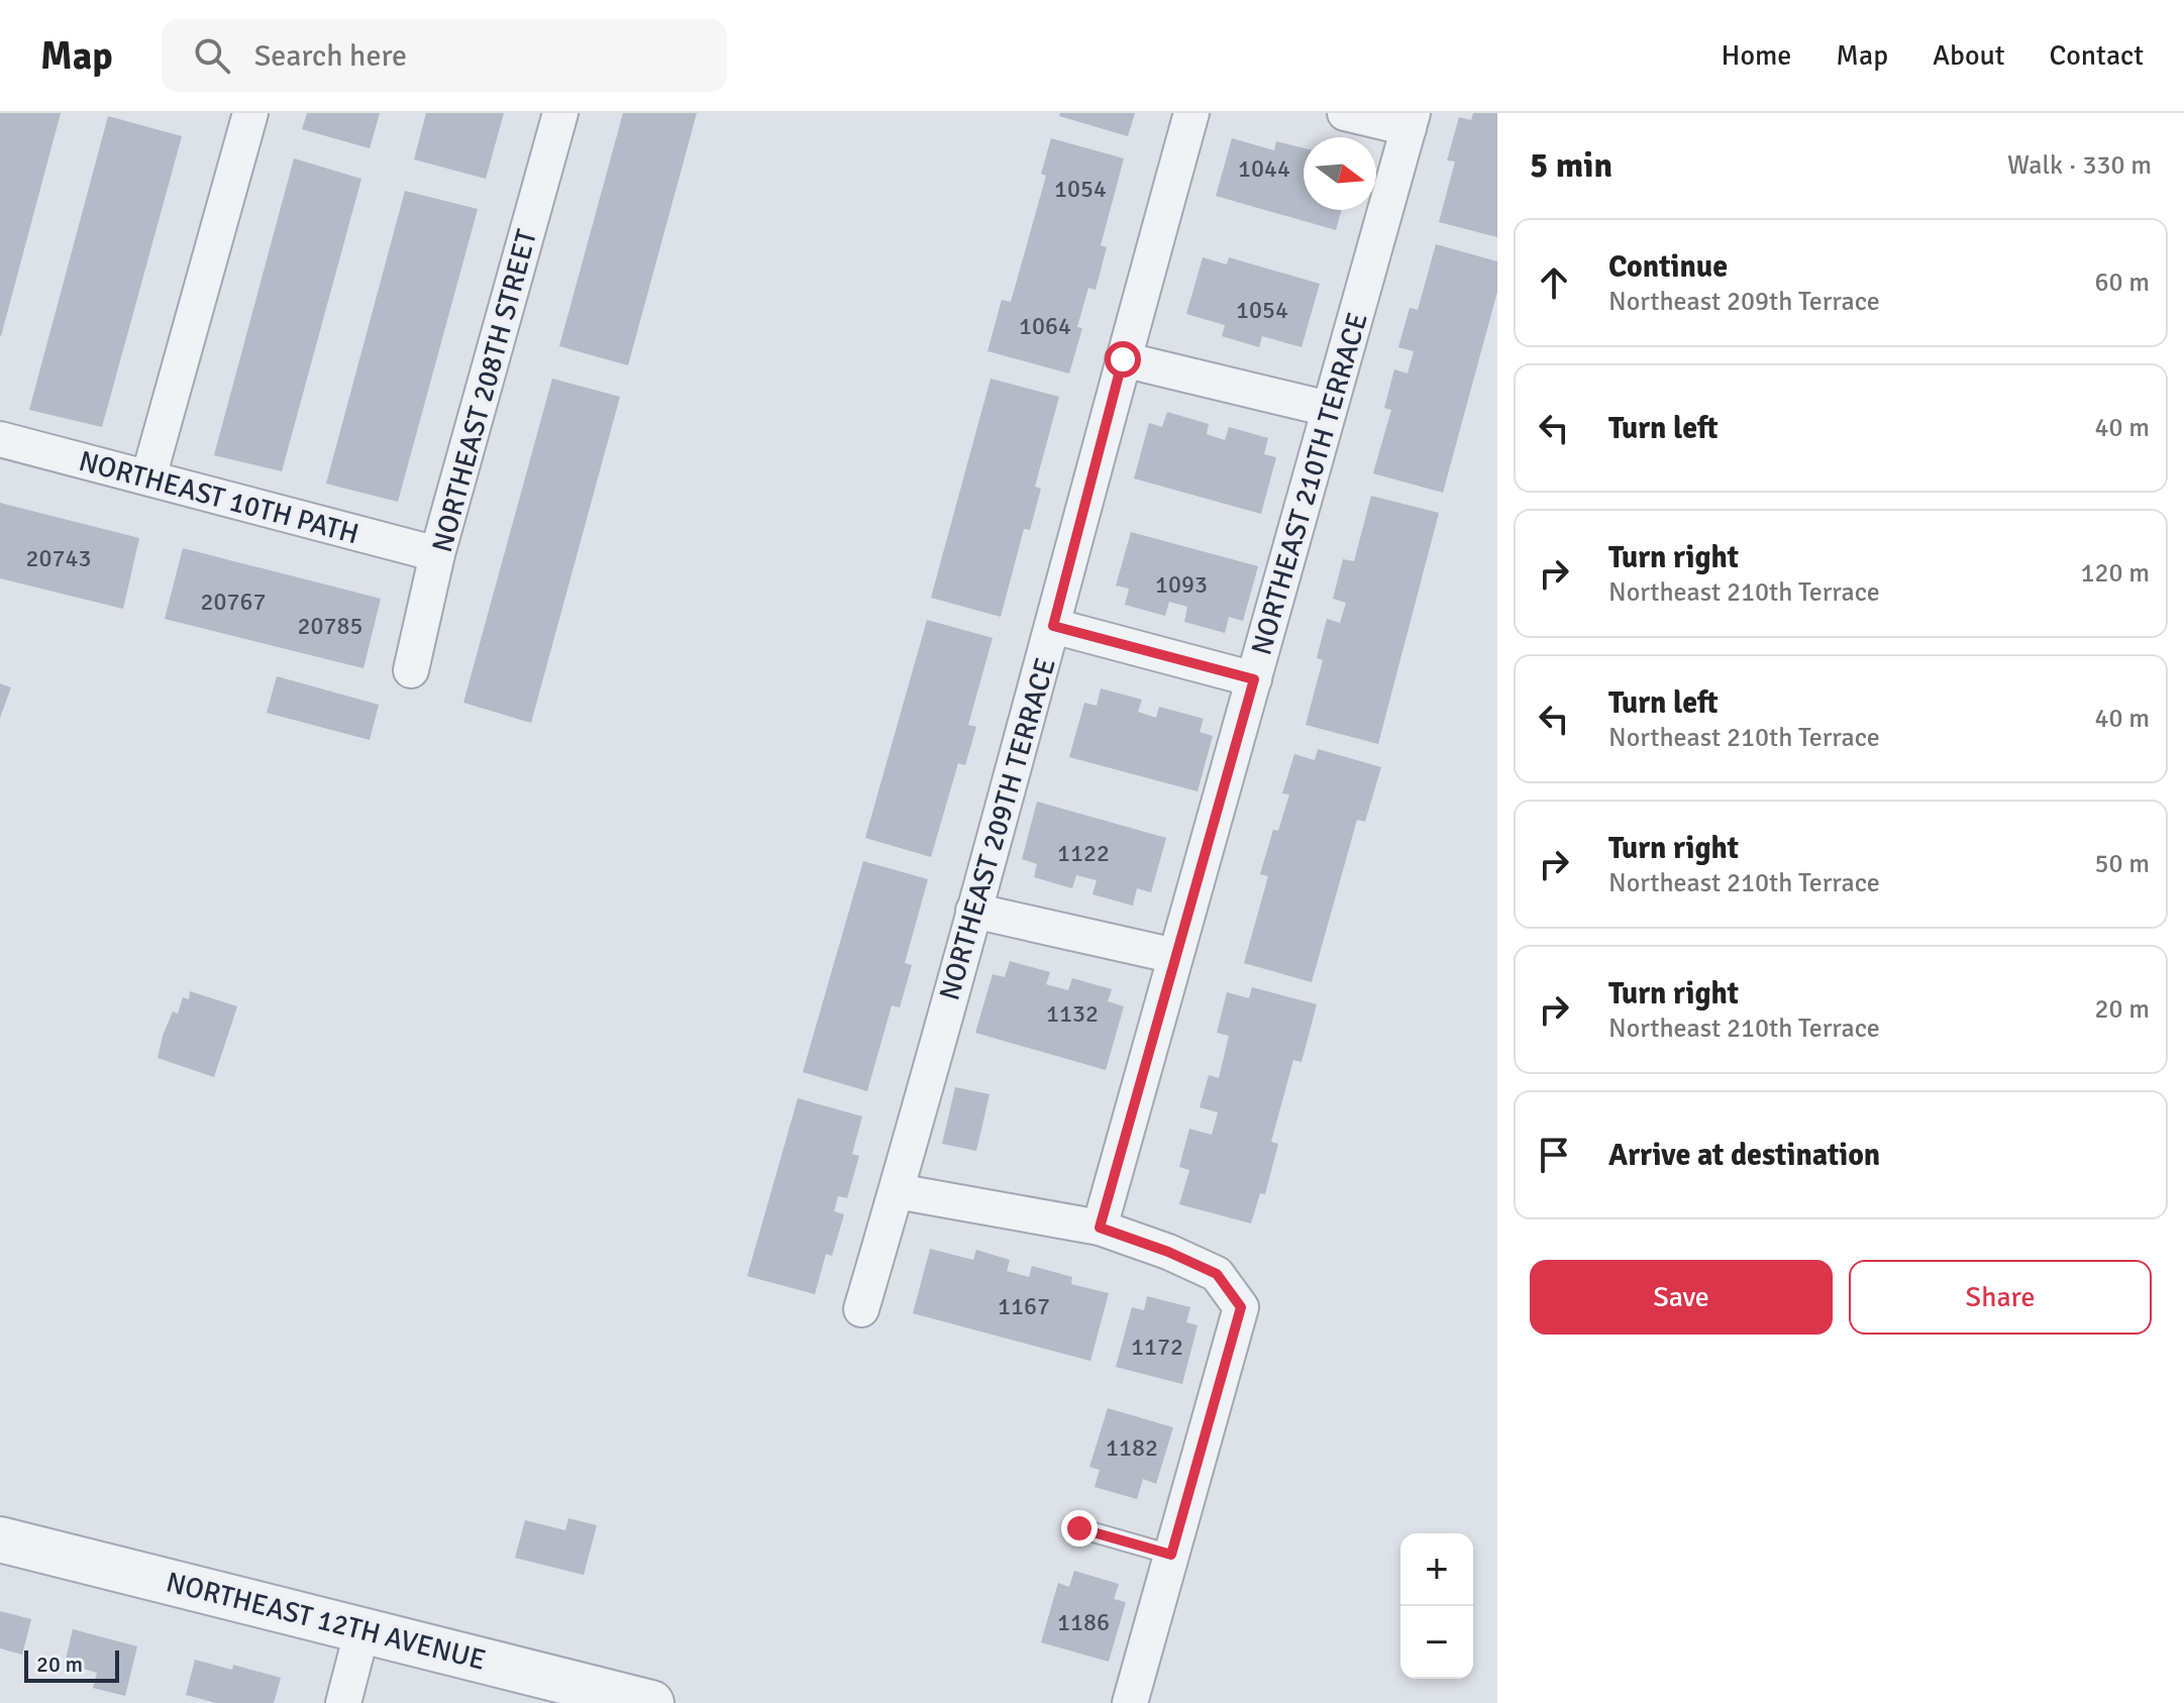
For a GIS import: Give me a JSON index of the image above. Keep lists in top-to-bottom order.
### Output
{
  "streets": {
    "street": [
      "NORTHEAST 208TH STREET",
      "NORTHEAST 210TH TERRACE",
      "NORTHEAST 10TH PATH",
      "NORTHEAST 209TH TERRACE",
      "NORTHEAST 12TH AVENUE"
    ]
  },
  "crossings": [
    ["NORTHEAST 208TH STREET", "NORTHEAST 10TH PATH"]
  ],
  "house_numbers": [
    "1044",
    "1054",
    "1054",
    "1064",
    "20743",
    "1093",
    "20767",
    "20785",
    "1122",
    "1132",
    "1167",
    "1172",
    "1182",
    "1186"
  ],
  "scale_bar": "20 m",
  "north": "right",
  "page": {
    "header": "Map",
    "search": "Search here",
    "nav": [
      "Home",
      "Map",
      "About",
      "Contact"
    ],
    "heading": ["5 min", "Walk · 330 m"],
    "list": [
      ["Continue", "Northeast 209th Terrace", "60 m"],
      ["Turn left", "40 m"],
      ["Turn right", "Northeast 210th Terrace", "120 m"],
      ["Turn left", "Northeast 210th Terrace", "40 m"],
      ["Turn right", "Northeast 210th Terrace", "50 m"],
      ["Turn right", "Northeast 210th Terrace", "20 m"],
      "Arrive at destination"
    ],
    "buttons": ["Save", "Share"],
    "map_buttons": ["+", "−"],
    "scale": "20 m"
  }
}
